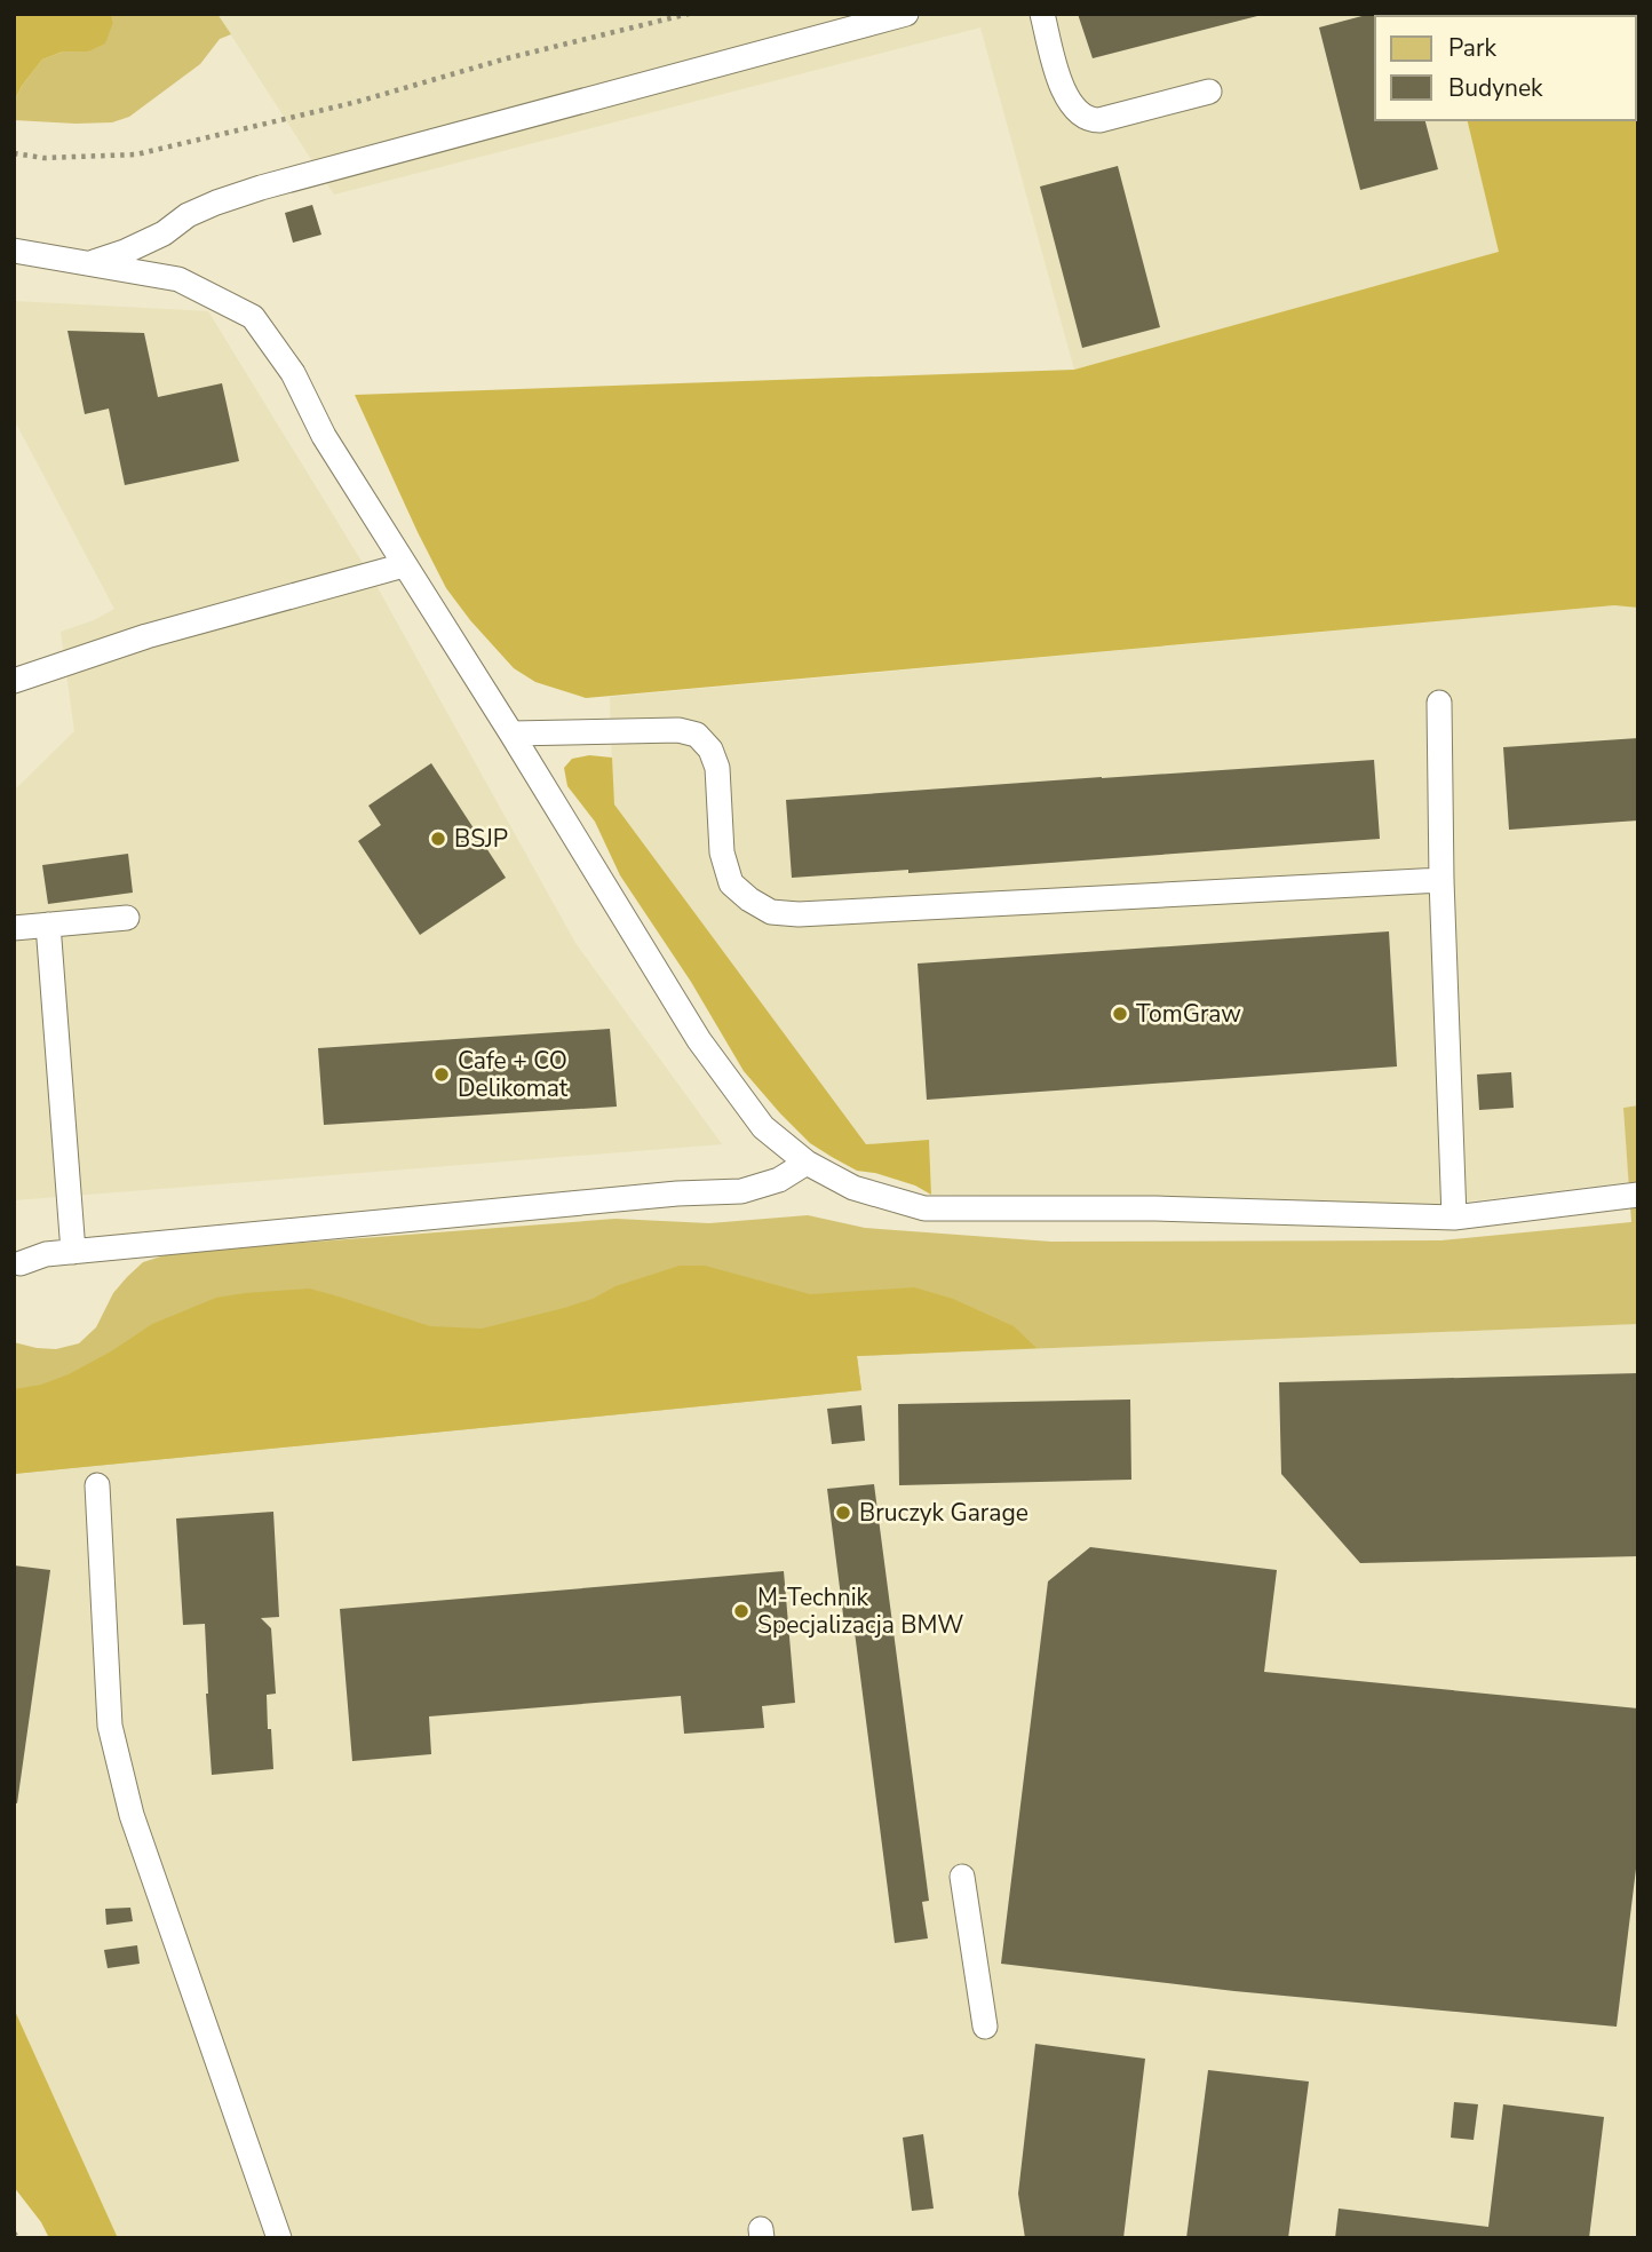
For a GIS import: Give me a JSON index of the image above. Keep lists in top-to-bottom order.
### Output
{
  "places": [
    "BSJP",
    "TomGraw",
    "Cafe + CO Delikomat",
    "Bruczyk Garage",
    "M-Technik Specjalizacja BMW"
  ],
  "legend": ["Park", "Budynek"]
}
